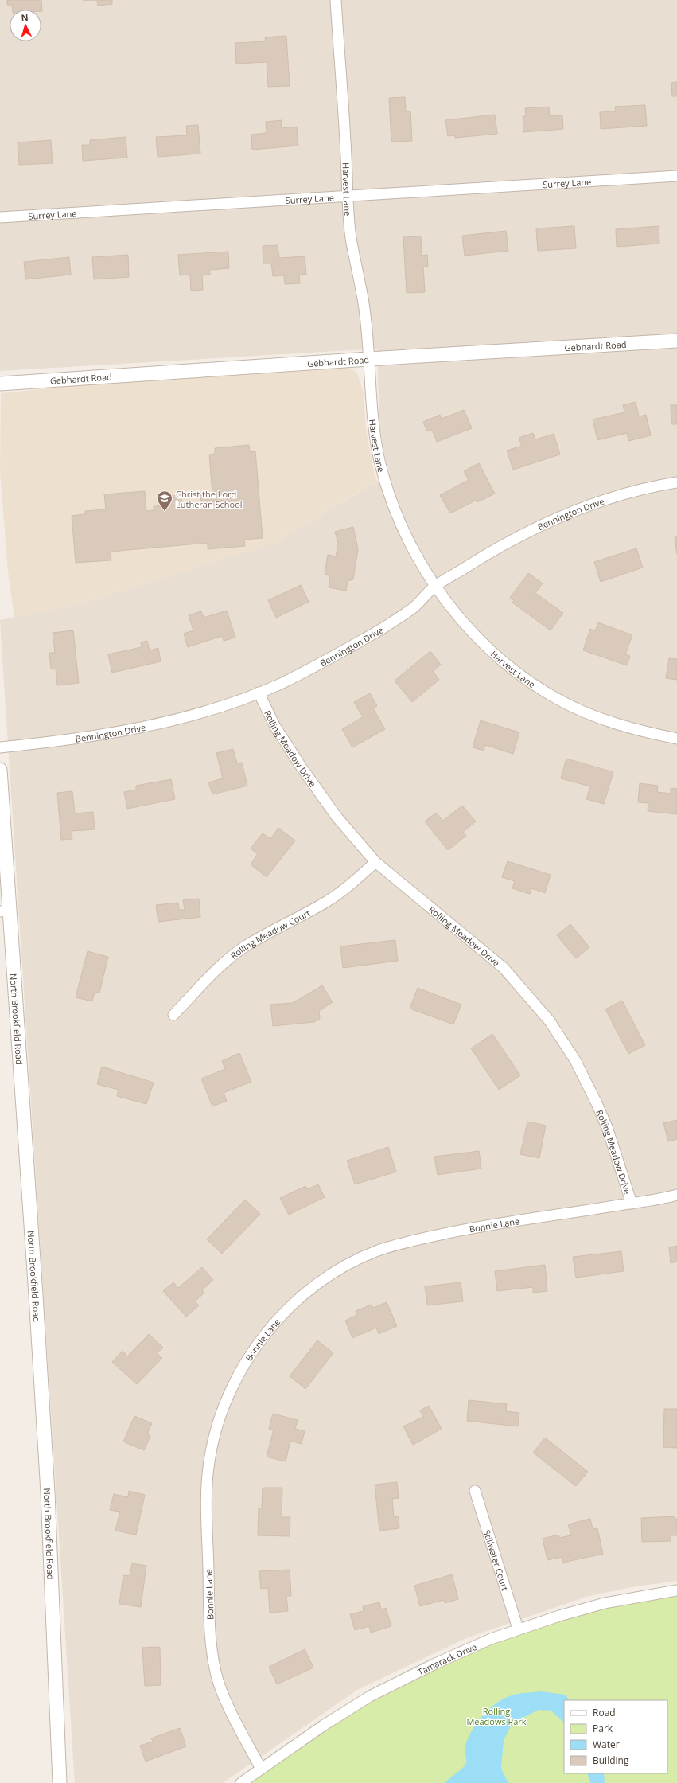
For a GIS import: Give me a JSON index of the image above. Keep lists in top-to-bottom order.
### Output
{
  "streets": {
    "street": [
      "Surrey Lane",
      "Harvest Lane",
      "Gebhardt Road",
      "Bennington Drive",
      "Rolling Meadow Drive",
      "Rolling Meadow Court",
      "North Brookfield Road",
      "Bonnie Lane",
      "Stillwater Court",
      "Tamarack Drive"
    ]
  },
  "crossings": [
    ["Surrey Lane", "Harvest Lane"],
    ["Harvest Lane", "Gebhardt Road"],
    ["Harvest Lane", "Bennington Drive"],
    ["Bennington Drive", "Rolling Meadow Drive"],
    ["Rolling Meadow Drive", "Rolling Meadow Court"],
    ["Rolling Meadow Drive", "Bonnie Lane"],
    ["Bonnie Lane", "Tamarack Drive"],
    ["Stillwater Court", "Tamarack Drive"]
  ],
  "parks": ["Rolling Meadows Park"],
  "places": {
    "school or university": ["Christ the Lord Lutheran School"]
  },
  "legend": [
    "Road",
    "Park",
    "Water",
    "Building"
  ],
  "north": "top"
}
